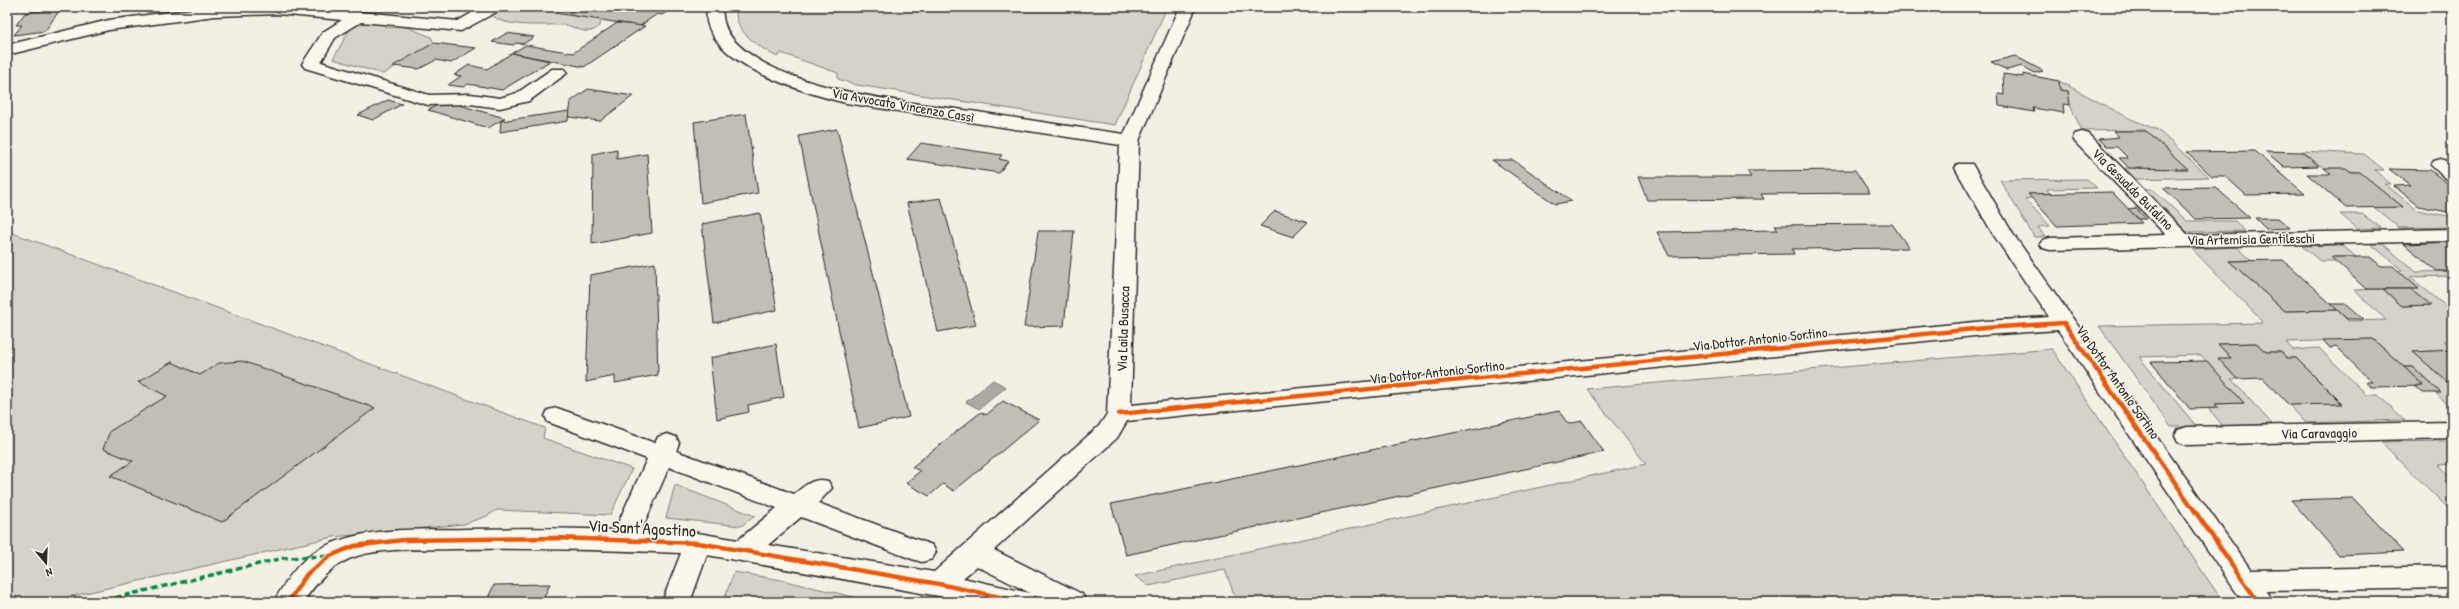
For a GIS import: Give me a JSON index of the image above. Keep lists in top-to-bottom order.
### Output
{
  "streets": {
    "street": [
      "Via Avvocato Vincenzo Cassì",
      "Via Gesualdo Bufalino",
      "Via Artemisia Gentileschi",
      "Via Laila Busacca",
      "Via Dottor Antonio Sortino",
      "Via Caravaggio",
      "Via Sant'Agostino"
    ]
  },
  "crossings": [
    ["Via Avvocato Vincenzo Cassì", "Via Laila Busacca"],
    ["Via Gesualdo Bufalino", "Via Artemisia Gentileschi"],
    ["Via Laila Busacca", "Via Dottor Antonio Sortino"],
    ["Via Laila Busacca", "Via Sant'Agostino"]
  ],
  "north": "bottom"
}
